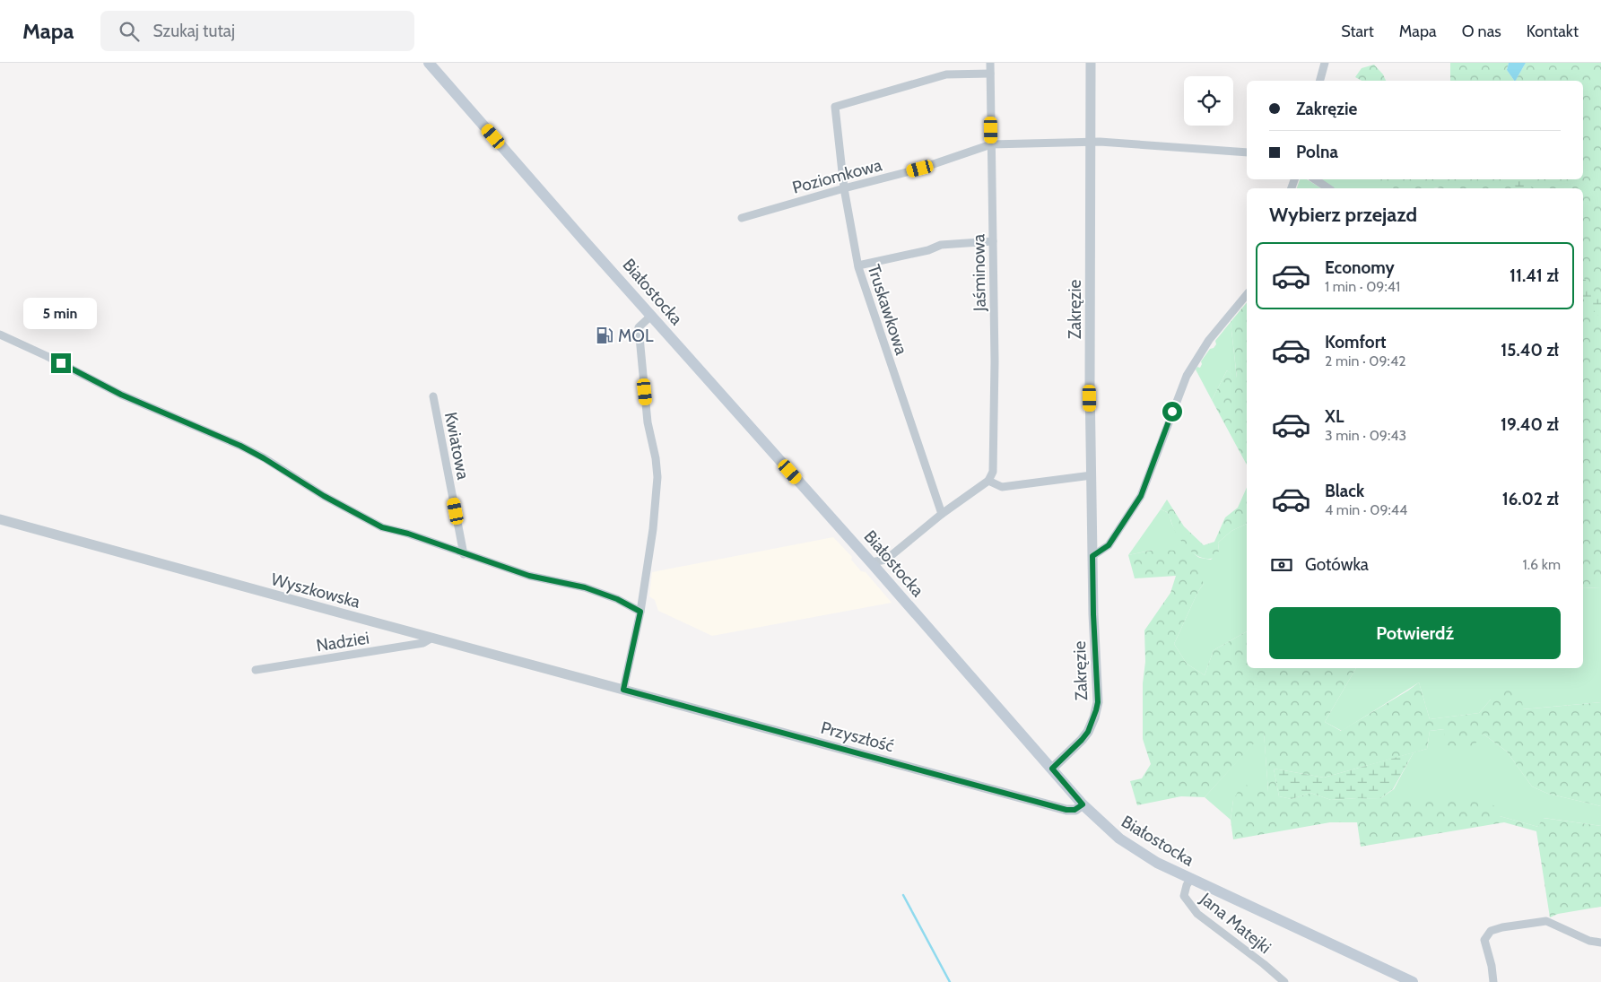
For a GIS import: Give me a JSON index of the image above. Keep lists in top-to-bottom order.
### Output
{
  "streets": {
    "main road": ["Białostocka"],
    "street": [
      "Poziomkowa",
      "Jaśminowa",
      "Truskawkowa",
      "Zakręzie",
      "Kwiatowa",
      "Wyszkowska",
      "Nadziei",
      "Przyszłość",
      "Jana Matejki"
    ]
  },
  "crossings": [
    ["Poziomkowa", "Jaśminowa"],
    ["Poziomkowa", "Truskawkowa"],
    ["Poziomkowa", "Zakręzie"],
    ["Jaśminowa", "Truskawkowa"],
    ["Białostocka", "Zakręzie"],
    ["Białostocka", "Przyszłość"],
    ["Białostocka", "Jana Matejki"],
    ["Wyszkowska", "Nadziei"],
    ["Wyszkowska", "Przyszłość"]
  ],
  "places": {
    "fuel station": ["MOL"]
  },
  "page": {
    "header": "Mapa",
    "search": "Szukaj tutaj",
    "nav": [
      "Start",
      "Mapa",
      "O nas",
      "Kontakt"
    ],
    "banner": ["Zakręzie", "Polna"],
    "heading": "Wybierz przejazd",
    "list": [
      {
        "name": "Economy",
        "note": "1 min · 09:41",
        "value": "11.41 zł"
      },
      {
        "name": "Komfort",
        "note": "2 min · 09:42",
        "value": "15.40 zł"
      },
      {
        "name": "XL",
        "note": "3 min · 09:43",
        "value": "19.40 zł"
      },
      {
        "name": "Black",
        "note": "4 min · 09:44",
        "value": "16.02 zł"
      }
    ],
    "bubble": "5 min",
    "pay": ["Gotówka", "1.6 km"],
    "buttons": "Potwierdź"
  }
}
